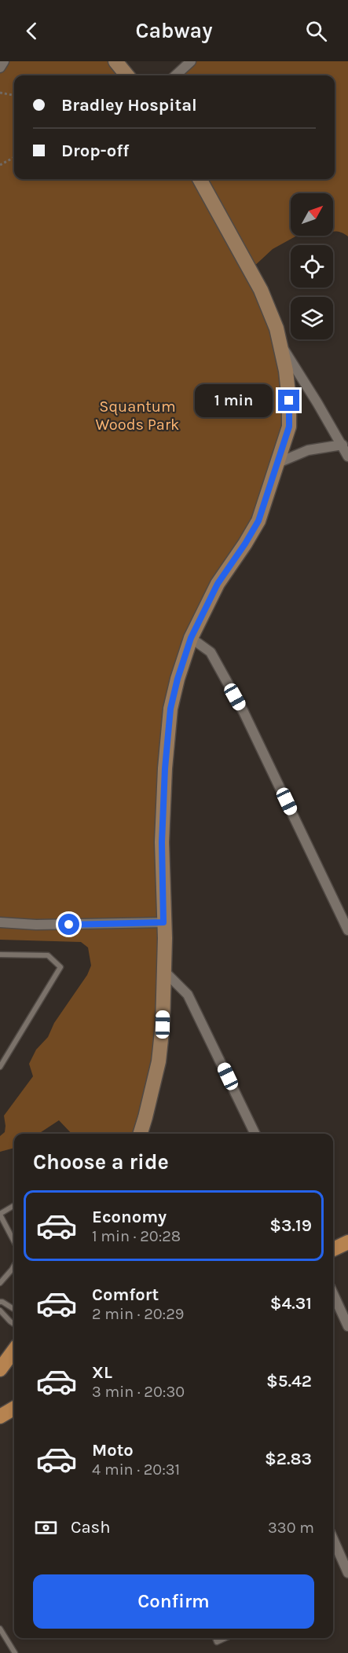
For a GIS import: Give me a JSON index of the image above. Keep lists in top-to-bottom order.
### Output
{
  "parks": ["Squantum Woods Park"],
  "north": "top right",
  "page": {
    "header": "Cabway",
    "banner": ["Bradley Hospital", "Drop-off"],
    "bubble": "1 min",
    "heading": "Choose a ride",
    "list": [
      {
        "name": "Economy",
        "note": "1 min · 20:28",
        "value": "$3.19"
      },
      {
        "name": "Comfort",
        "note": "2 min · 20:29",
        "value": "$4.31"
      },
      {
        "name": "XL",
        "note": "3 min · 20:30",
        "value": "$5.42"
      },
      {
        "name": "Moto",
        "note": "4 min · 20:31",
        "value": "$2.83"
      }
    ],
    "pay": ["Cash", "330 m"],
    "buttons": "Confirm"
  }
}
